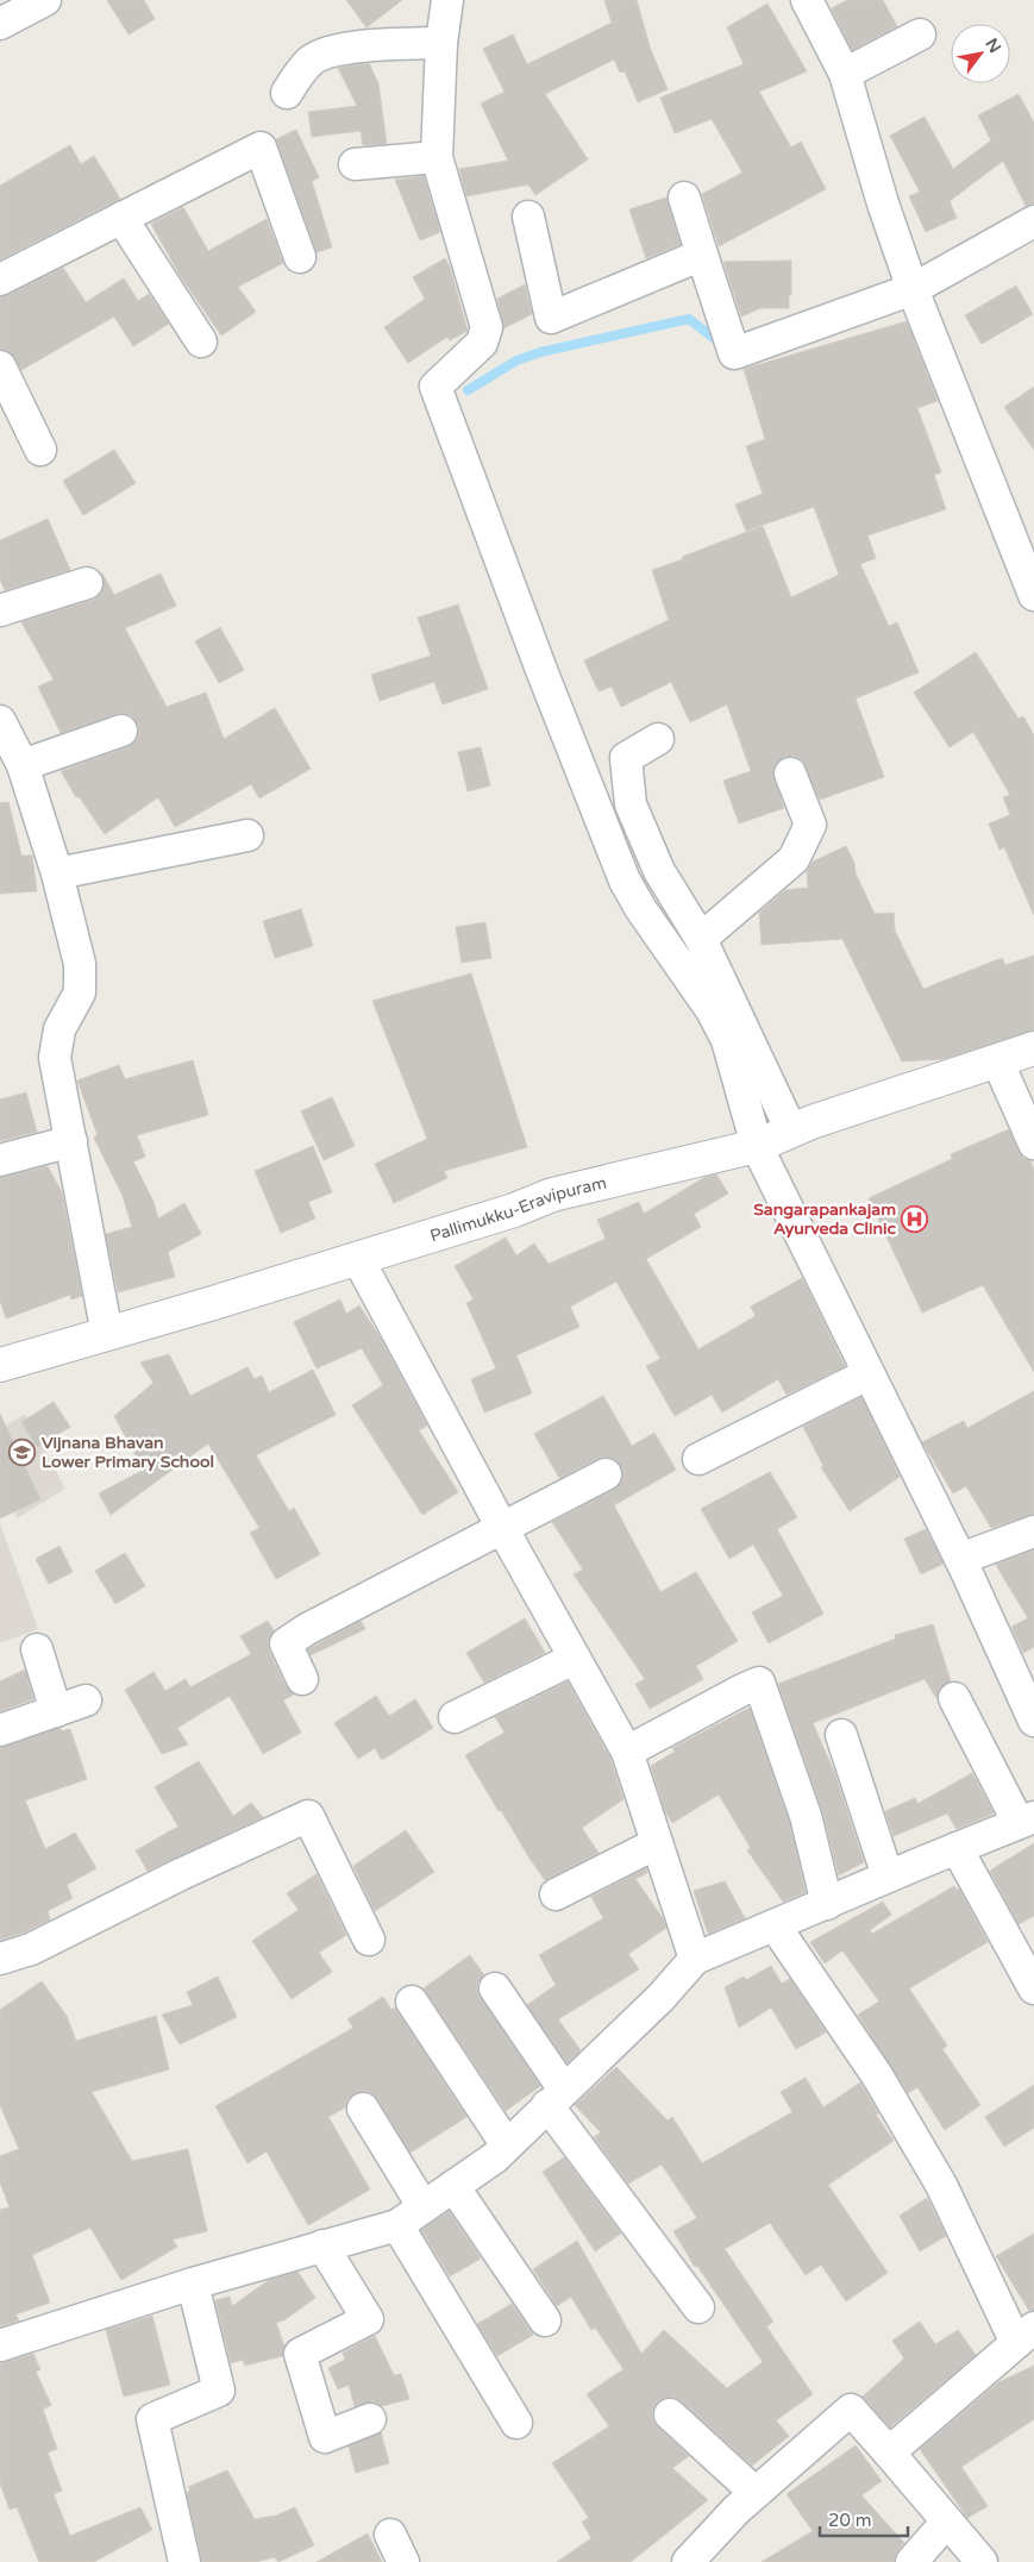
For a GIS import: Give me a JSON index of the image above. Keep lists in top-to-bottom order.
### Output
{
  "streets": {
    "main road": ["Pallimukku-Eravipuram"]
  },
  "places": {
    "hospital": ["Sangarapankajam Ayurveda Clinic"],
    "school or university": ["Vijnana Bhavan Lower Primary School"]
  },
  "scale_bar": "20 m",
  "north": "top right"
}
